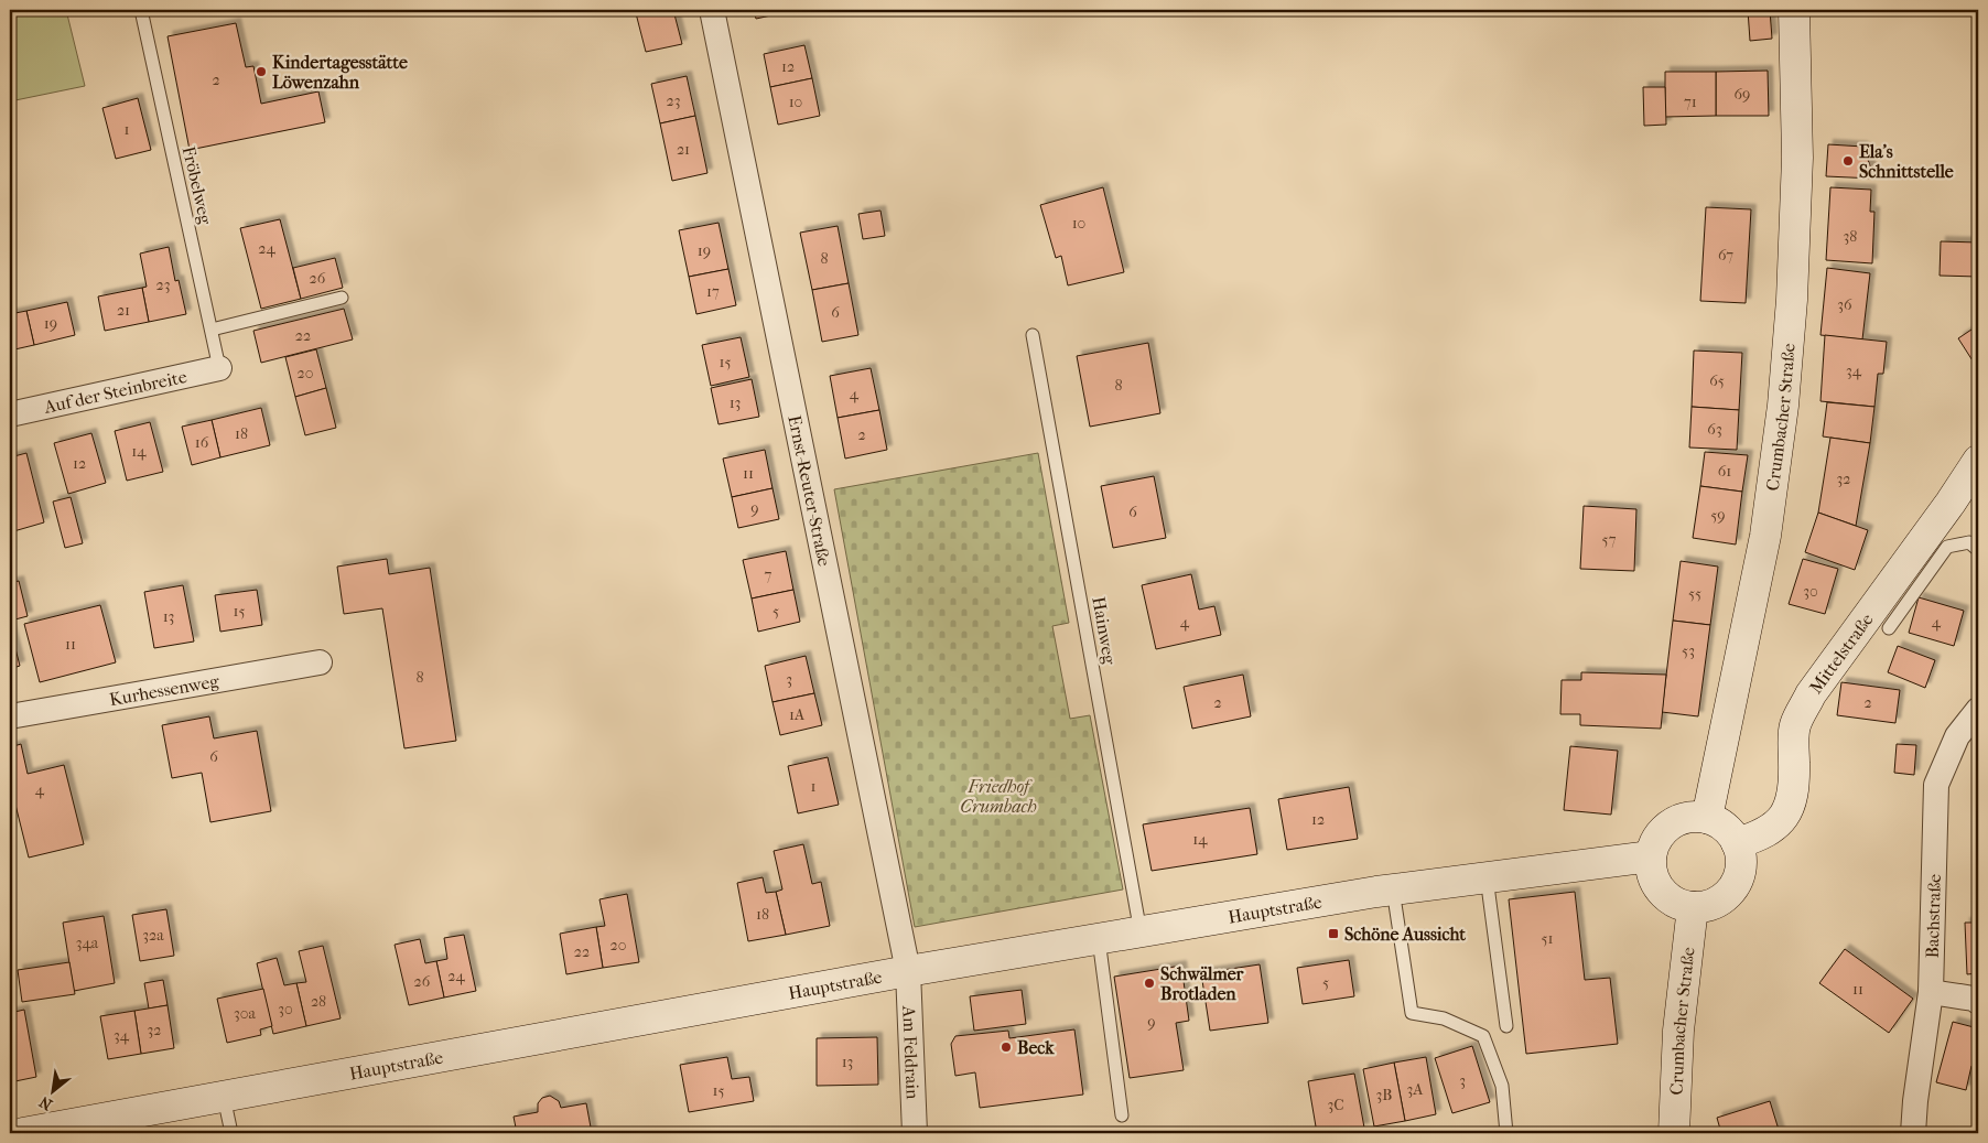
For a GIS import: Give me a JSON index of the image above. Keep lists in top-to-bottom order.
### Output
{
  "streets": {
    "main road": ["Crumbacher Straße", "Mittelstraße", "Hauptstraße"],
    "street": [
      "Auf der Steinbreite",
      "Ernst-Reuter-Straße",
      "Kurhessenweg",
      "Bachstraße",
      "Am Feldrain"
    ],
    "lane": ["Fröbelweg", "Hainweg"]
  },
  "crossings": [
    ["Fröbelweg", "Auf der Steinbreite"],
    ["Crumbacher Straße", "Mittelstraße"],
    ["Crumbacher Straße", "Hauptstraße"],
    ["Ernst-Reuter-Straße", "Hauptstraße"],
    ["Ernst-Reuter-Straße", "Am Feldrain"],
    ["Hainweg", "Hauptstraße"],
    ["Mittelstraße", "Hauptstraße"],
    ["Hauptstraße", "Am Feldrain"]
  ],
  "parks": ["Friedhof Crumbach"],
  "places": {
    "other": [
      "Kindertagesstätte Löwenzahn",
      "Ela's Schnittstelle",
      "Schwälmer Brotladen",
      "Beck"
    ],
    "transit": ["Schöne Aussicht"]
  },
  "house_numbers": [
    "12",
    "2",
    "69",
    "23",
    "10",
    "71",
    "1",
    "21",
    "10",
    "38",
    "24",
    "19",
    "67",
    "8",
    "26",
    "23",
    "17",
    "36",
    "21",
    "6",
    "19",
    "22",
    "15",
    "34",
    "20",
    "65",
    "8",
    "4",
    "13",
    "63",
    "18",
    "2",
    "16",
    "14",
    "12",
    "61",
    "11",
    "32",
    "9",
    "6",
    "59",
    "57",
    "7",
    "30",
    "55",
    "15",
    "5",
    "13",
    "4",
    "4",
    "11",
    "53",
    "8",
    "3",
    "2",
    "2",
    "1A",
    "6",
    "1",
    "4",
    "12",
    "14",
    "18",
    "32a",
    "51",
    "34a",
    "20",
    "22",
    "24",
    "26",
    "5",
    "11",
    "28",
    "30",
    "30a",
    "9",
    "32",
    "34",
    "13",
    "3",
    "3A",
    "15",
    "3B",
    "3C"
  ],
  "north": "bottom left"
}
